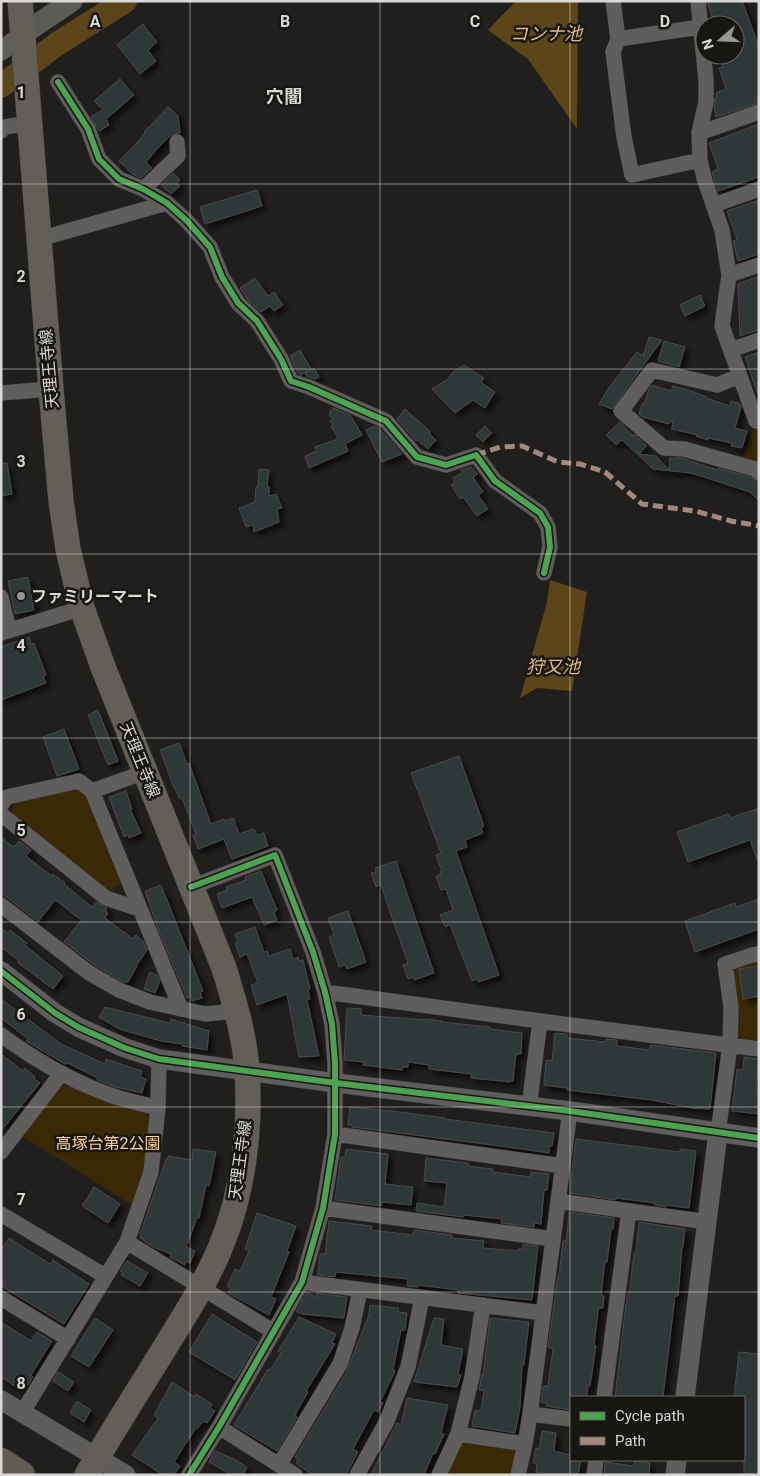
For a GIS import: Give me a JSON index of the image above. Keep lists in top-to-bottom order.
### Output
{
  "streets": {
    "main road": ["天理王寺線"]
  },
  "districts": ["穴闇"],
  "water": ["コンナ池", "狩又池"],
  "parks": ["高塚台第2公園"],
  "places": ["ファミリーマート"],
  "legend": ["Cycle path", "Path"],
  "north": "left",
  "grid": {
    "columns": [
      "A",
      "B",
      "C",
      "D"
    ],
    "rows": [
      "1",
      "2",
      "3",
      "4",
      "5",
      "6",
      "7",
      "8"
    ]
  }
}
